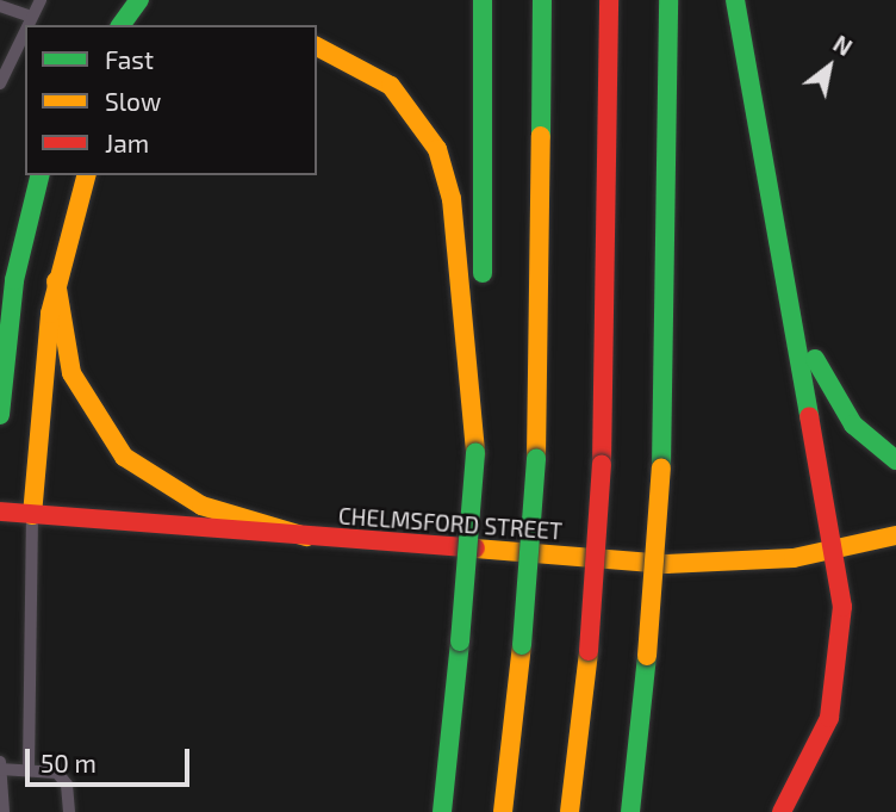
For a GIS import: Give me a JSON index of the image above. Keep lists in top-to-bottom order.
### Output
{
  "streets": {
    "main road": ["CHELMSFORD STREET"]
  },
  "legend": ["Fast", "Slow", "Jam"],
  "scale_bar": "50 m",
  "north": "top right"
}
